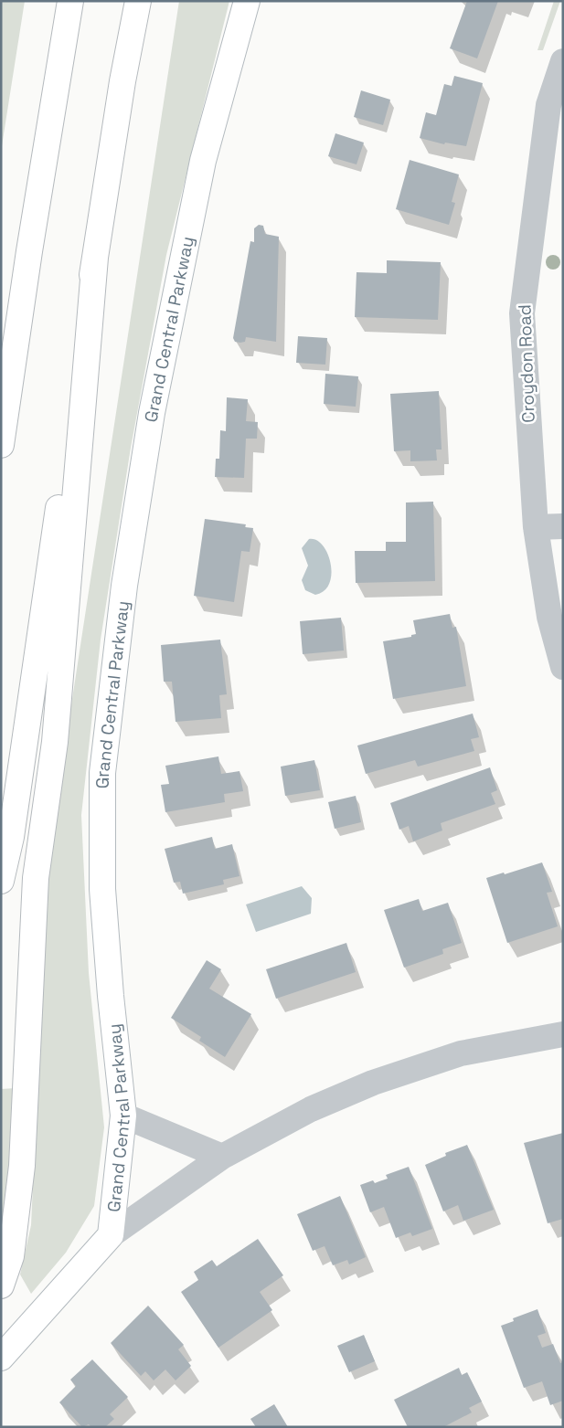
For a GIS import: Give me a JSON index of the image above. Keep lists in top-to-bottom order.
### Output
{
  "streets": {
    "main road": ["Grand Central Parkway"],
    "street": ["Croydon Road"]
  }
}
